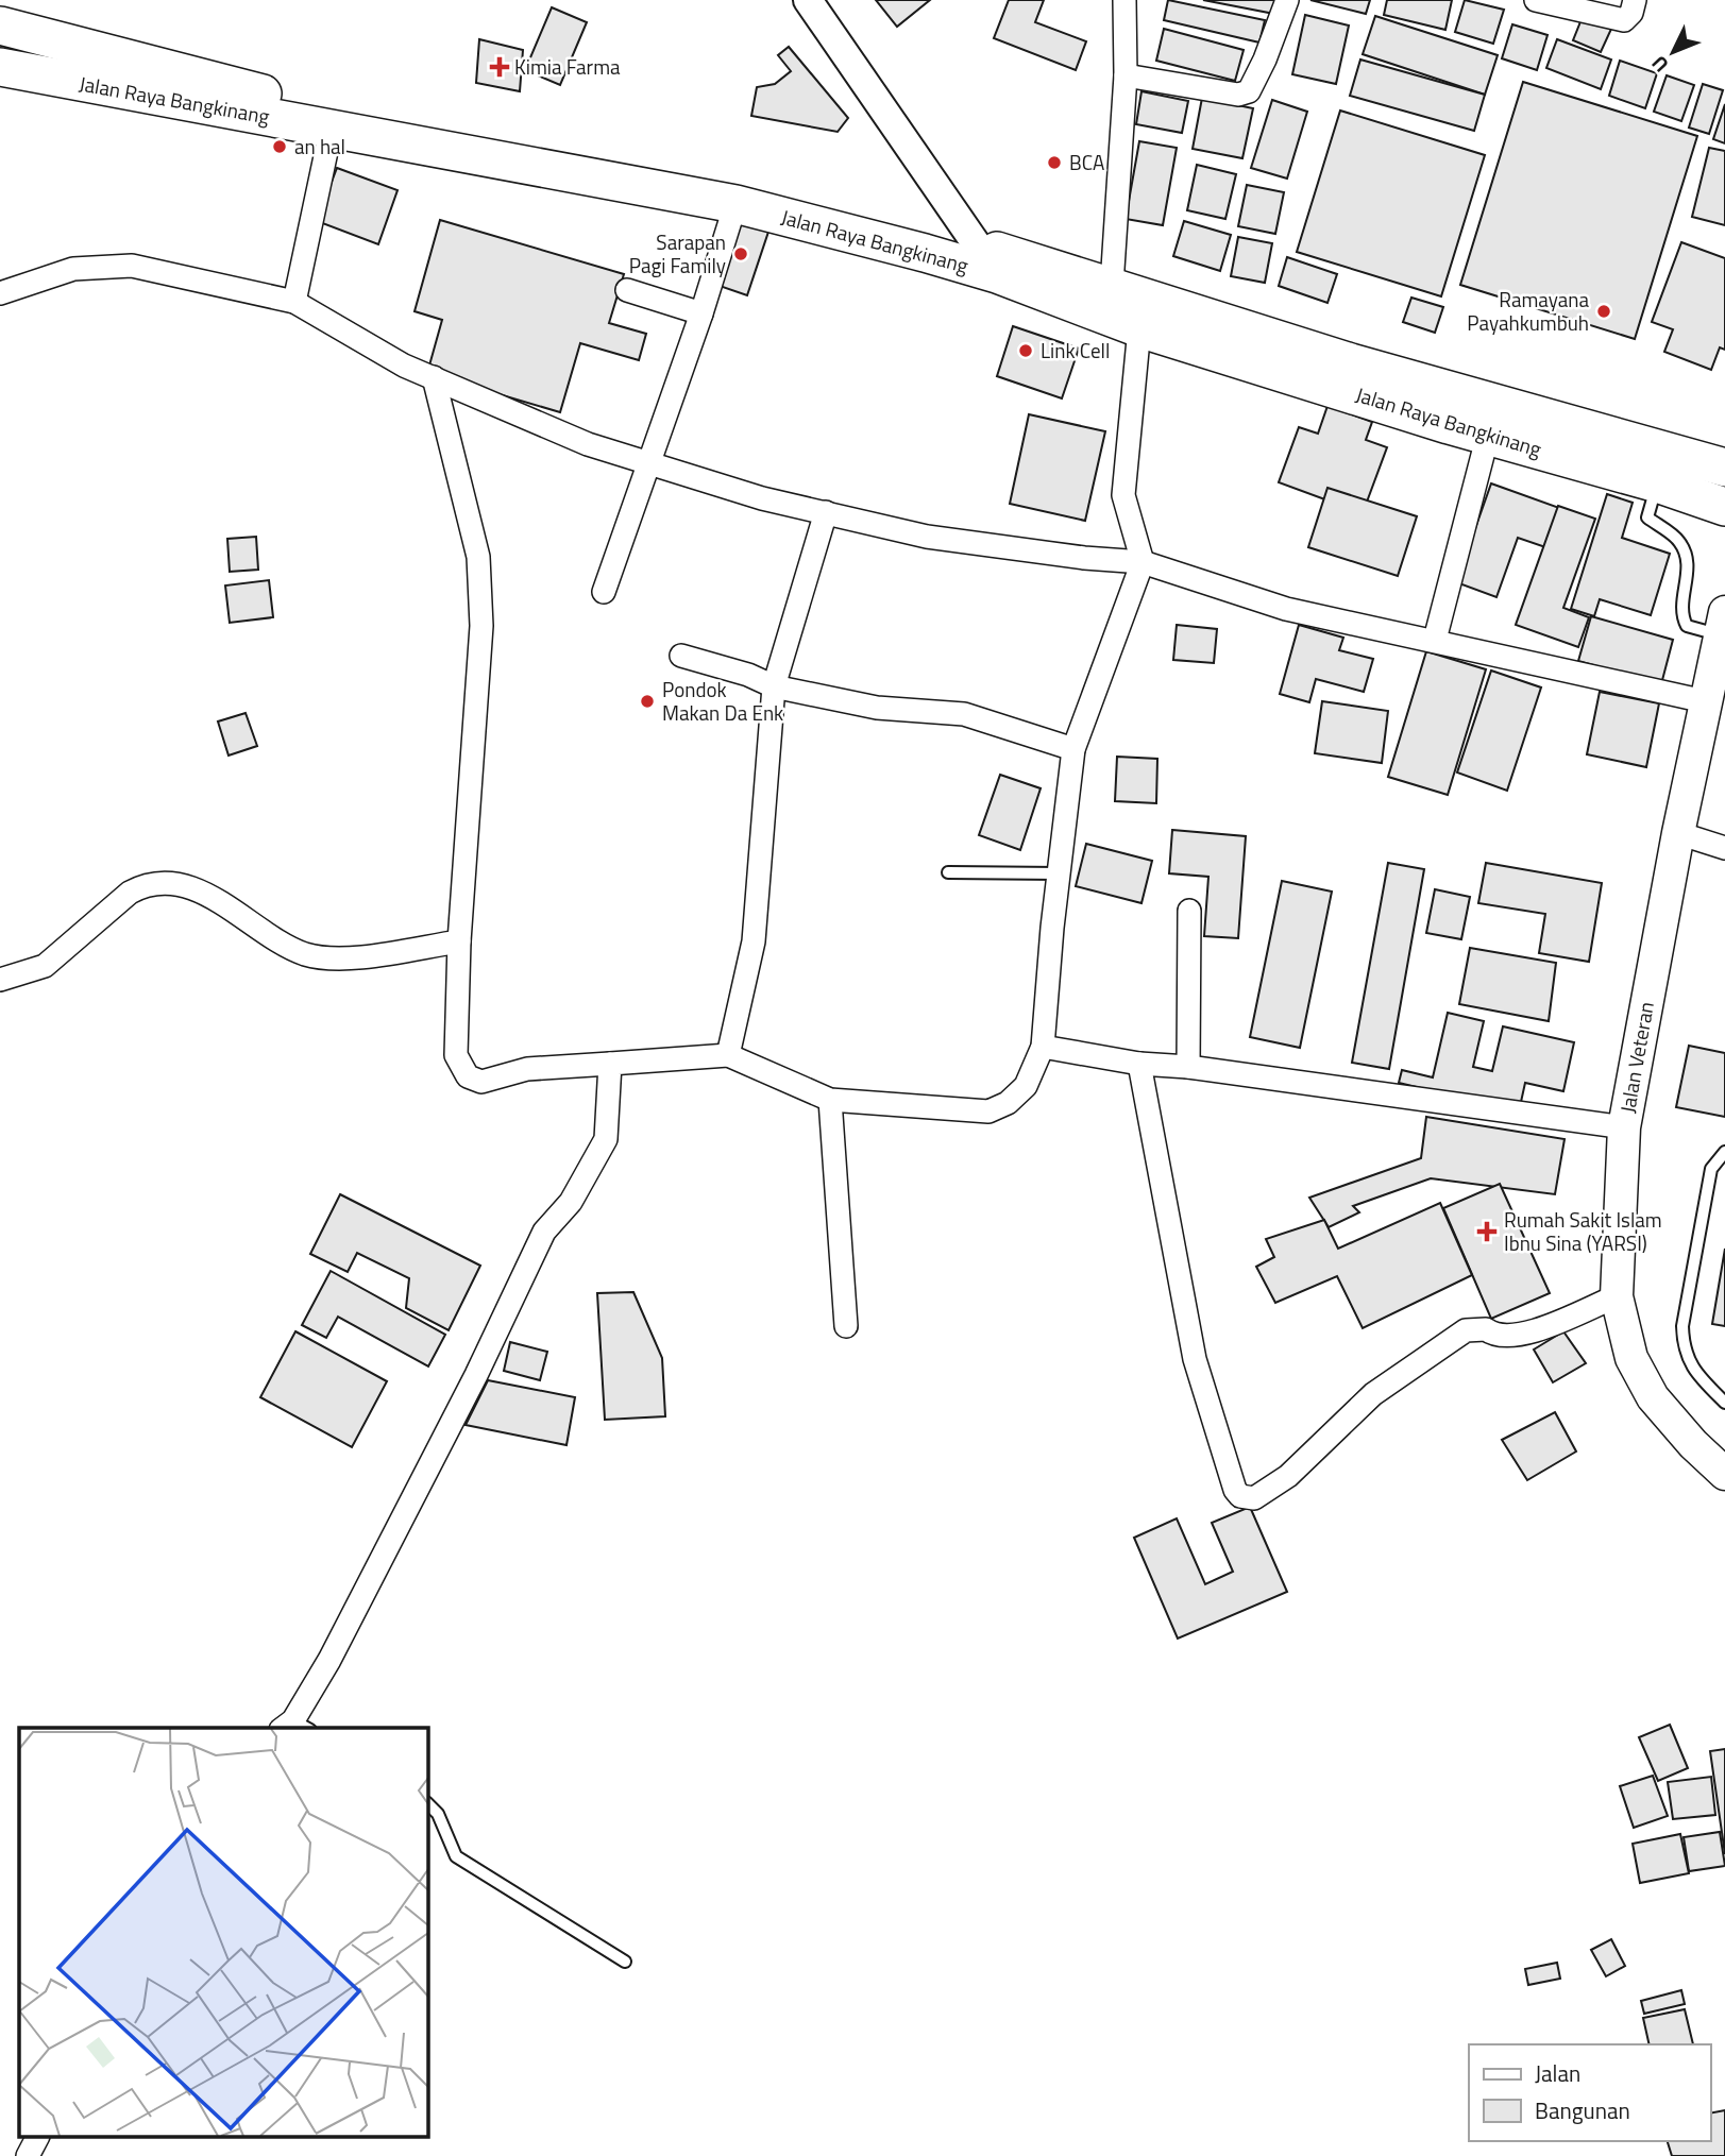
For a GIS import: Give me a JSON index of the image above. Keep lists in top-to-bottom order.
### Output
{
  "streets": {
    "highway": ["Jalan Raya Bangkinang"],
    "main road": ["Jalan Veteran"]
  },
  "places": {
    "health": ["Kimia Farma", "Rumah Sakit Islam Ibnu Sina (YARSI)"],
    "other": [
      "an hal",
      "BCA",
      "Sarapan Pagi Family",
      "Ramayana Payahkumbuh",
      "Link Cell",
      "Pondok Makan Da Enk"
    ]
  },
  "legend": ["Jalan", "Bangunan"],
  "north": "bottom left"
}
